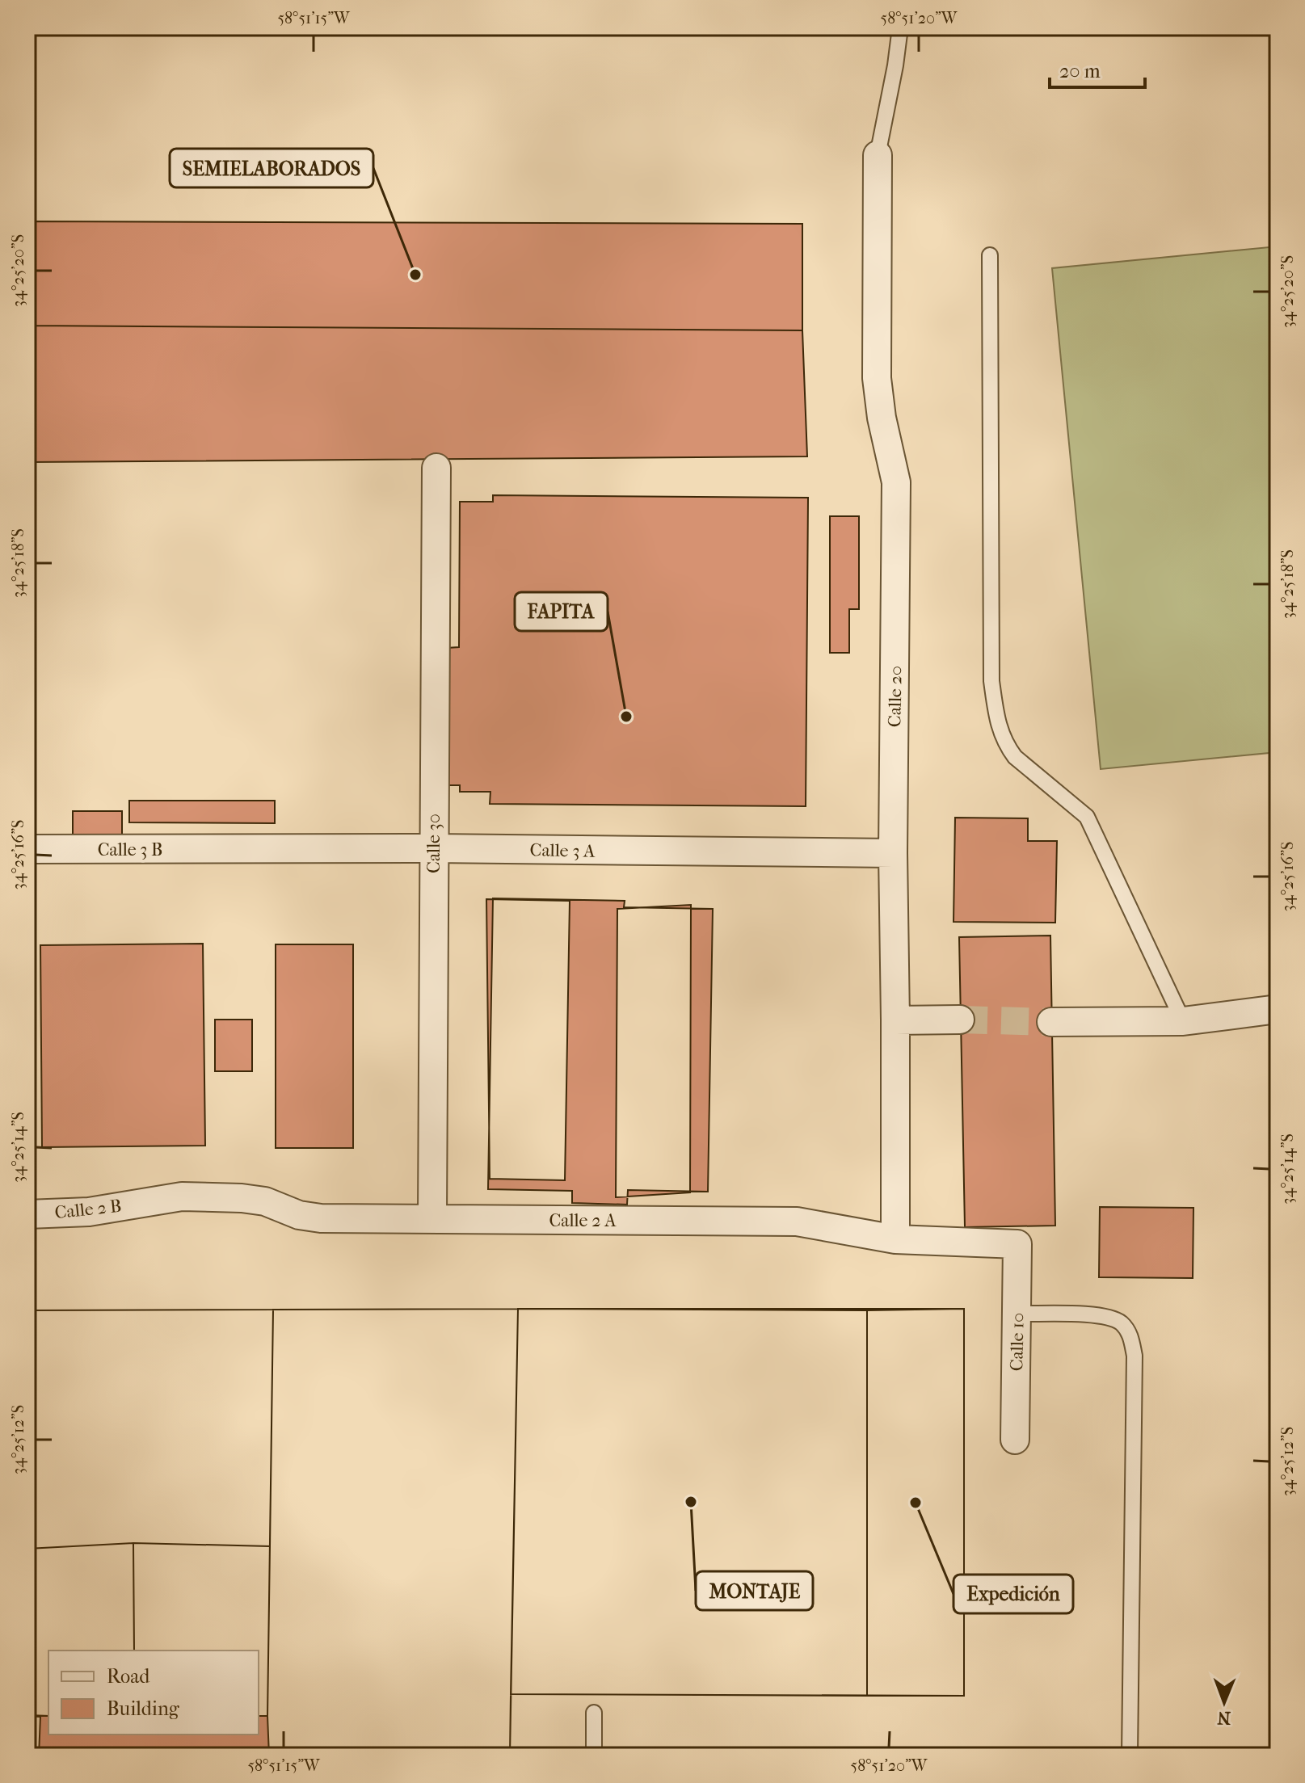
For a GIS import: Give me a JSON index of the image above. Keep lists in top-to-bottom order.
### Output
{
  "streets": {
    "street": [
      "Calle 20",
      "Calle 30",
      "Calle 3 B",
      "Calle 3 A",
      "Calle 2 B",
      "Calle 2 A",
      "Calle 10"
    ]
  },
  "crossings": [
    ["Calle 20", "Calle 3 A"],
    ["Calle 20", "Calle 2 A"],
    ["Calle 30", "Calle 3 A"],
    ["Calle 30", "Calle 2 A"],
    ["Calle 3 B", "Calle 3 A"],
    ["Calle 2 B", "Calle 2 A"],
    ["Calle 2 A", "Calle 10"]
  ],
  "places": [
    "SEMIELABORADOS",
    "FAPITA",
    "MONTAJE",
    "Expedición"
  ],
  "legend": ["Road", "Building"],
  "scale_bar": "20 m",
  "north": "bottom",
  "coordinates": [
    "58°51'15\"W",
    "58°51'20\"W",
    "34°25'20\"S",
    "34°25'18\"S",
    "34°25'16\"S",
    "34°25'14\"S",
    "34°25'12\"S"
  ]
}
